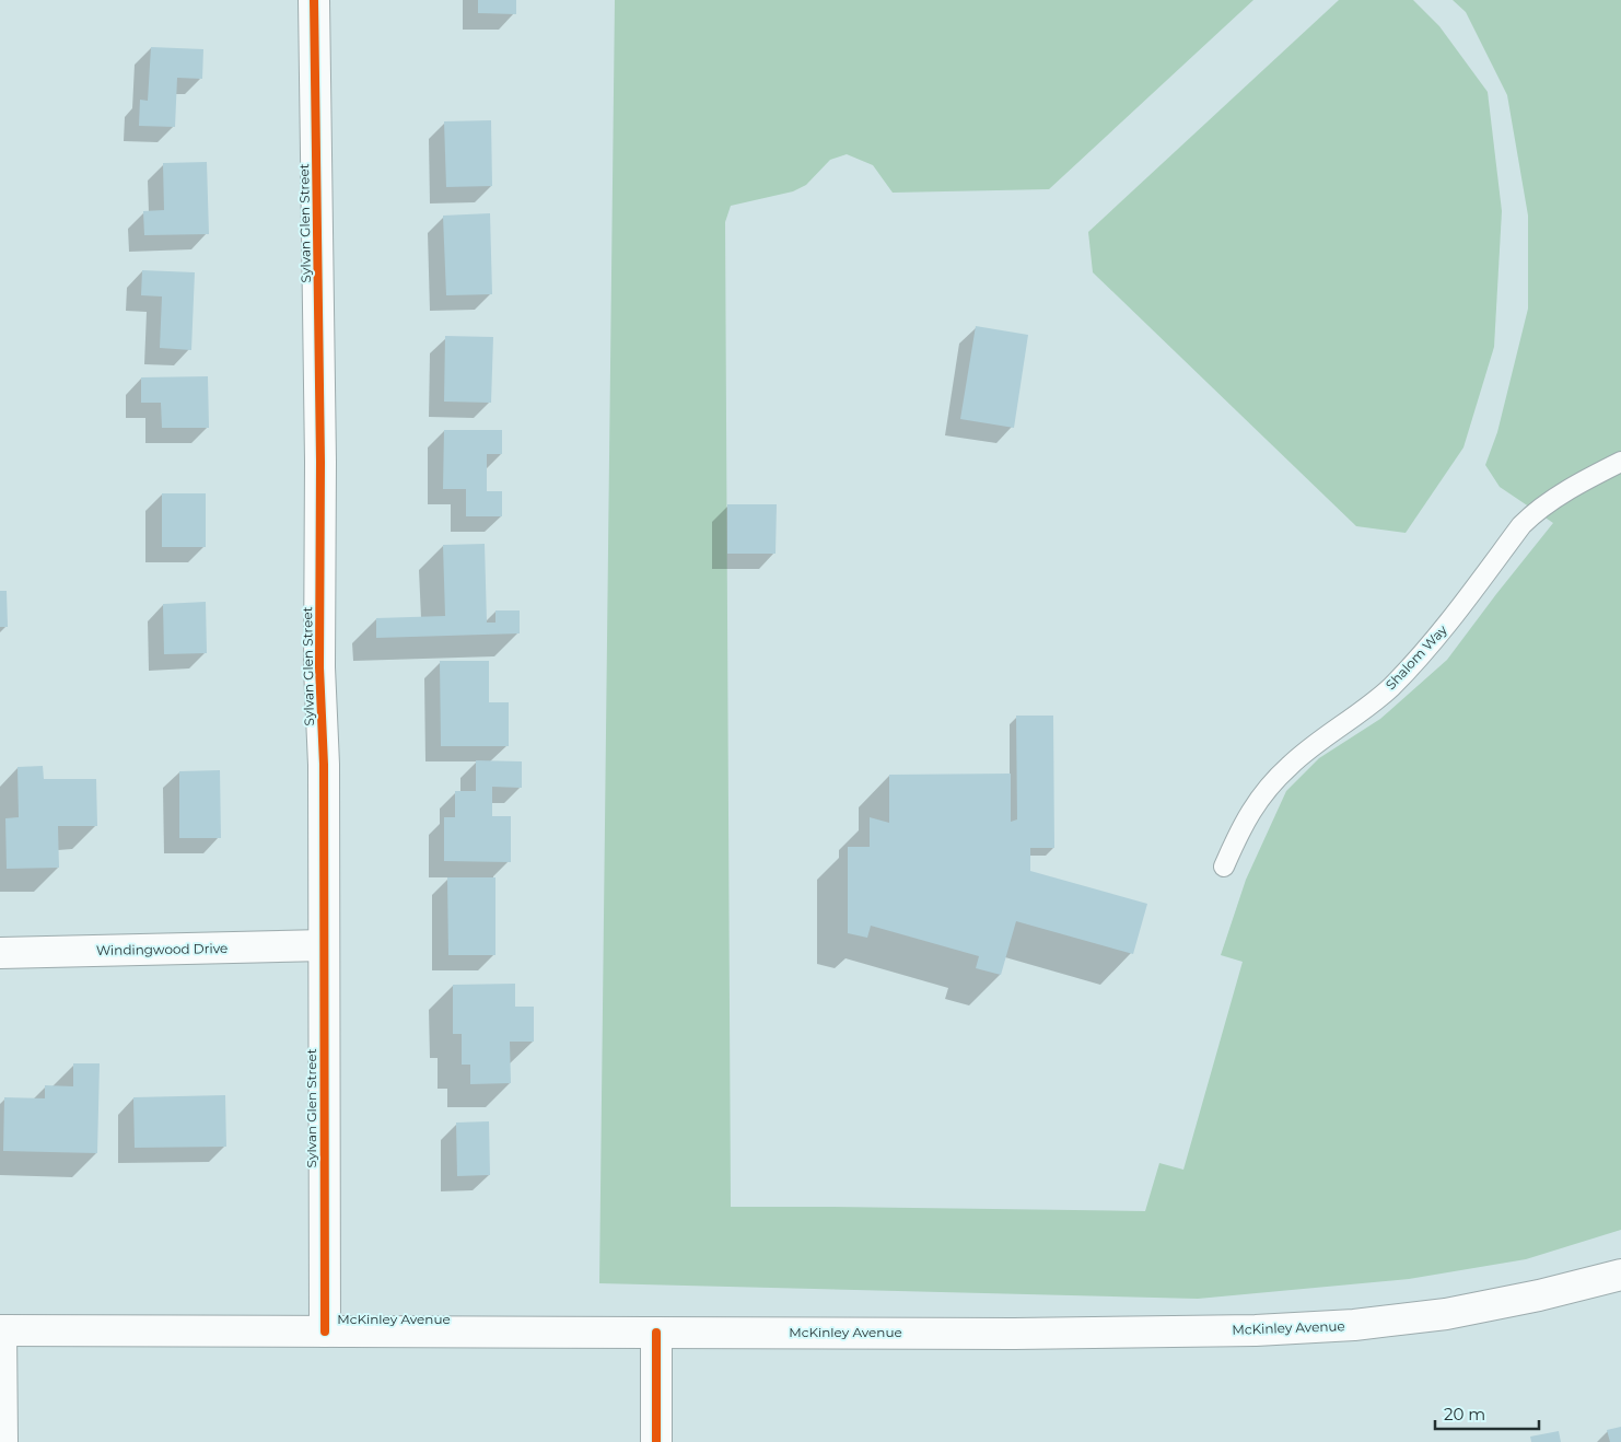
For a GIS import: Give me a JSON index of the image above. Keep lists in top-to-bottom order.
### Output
{
  "streets": {
    "street": ["Sylvan Glen Street", "Windingwood Drive", "McKinley Avenue"],
    "lane": ["Shalom Way"]
  },
  "crossings": [
    ["Sylvan Glen Street", "Windingwood Drive"],
    ["Sylvan Glen Street", "McKinley Avenue"]
  ],
  "scale_bar": "20 m"
}
